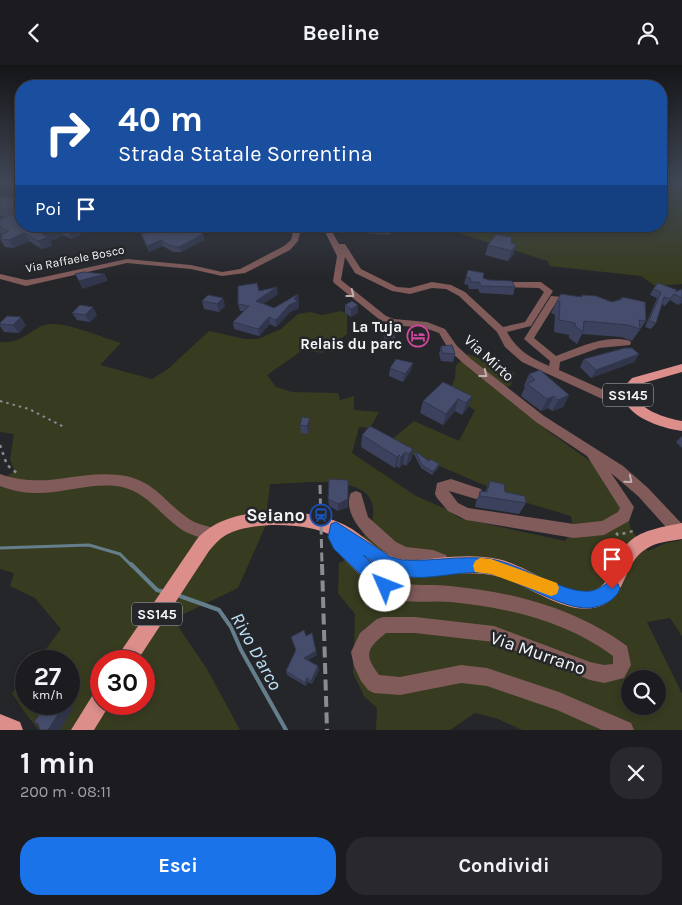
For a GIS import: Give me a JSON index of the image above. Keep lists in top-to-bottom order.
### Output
{
  "streets": {
    "main road": ["SS145"],
    "street": ["Via Raffaele Bosco", "Via Mirto", "Via Murrano"]
  },
  "crossings": [
    ["Via Mirto", "SS145"],
    ["SS145", "Via Murrano"]
  ],
  "water": ["Rivo D'arco"],
  "places": {
    "hotel": ["La Tuja Relais du parc"],
    "station": ["Seiano"]
  },
  "page": {
    "header": "Beeline",
    "turn": ["40 m", "Strada Statale Sorrentina"],
    "then": "Poi",
    "speed": "27 km/h",
    "limit": "30",
    "heading": ["1 min", "200 m · 08:11"],
    "buttons": ["Esci", "Condividi"]
  }
}
